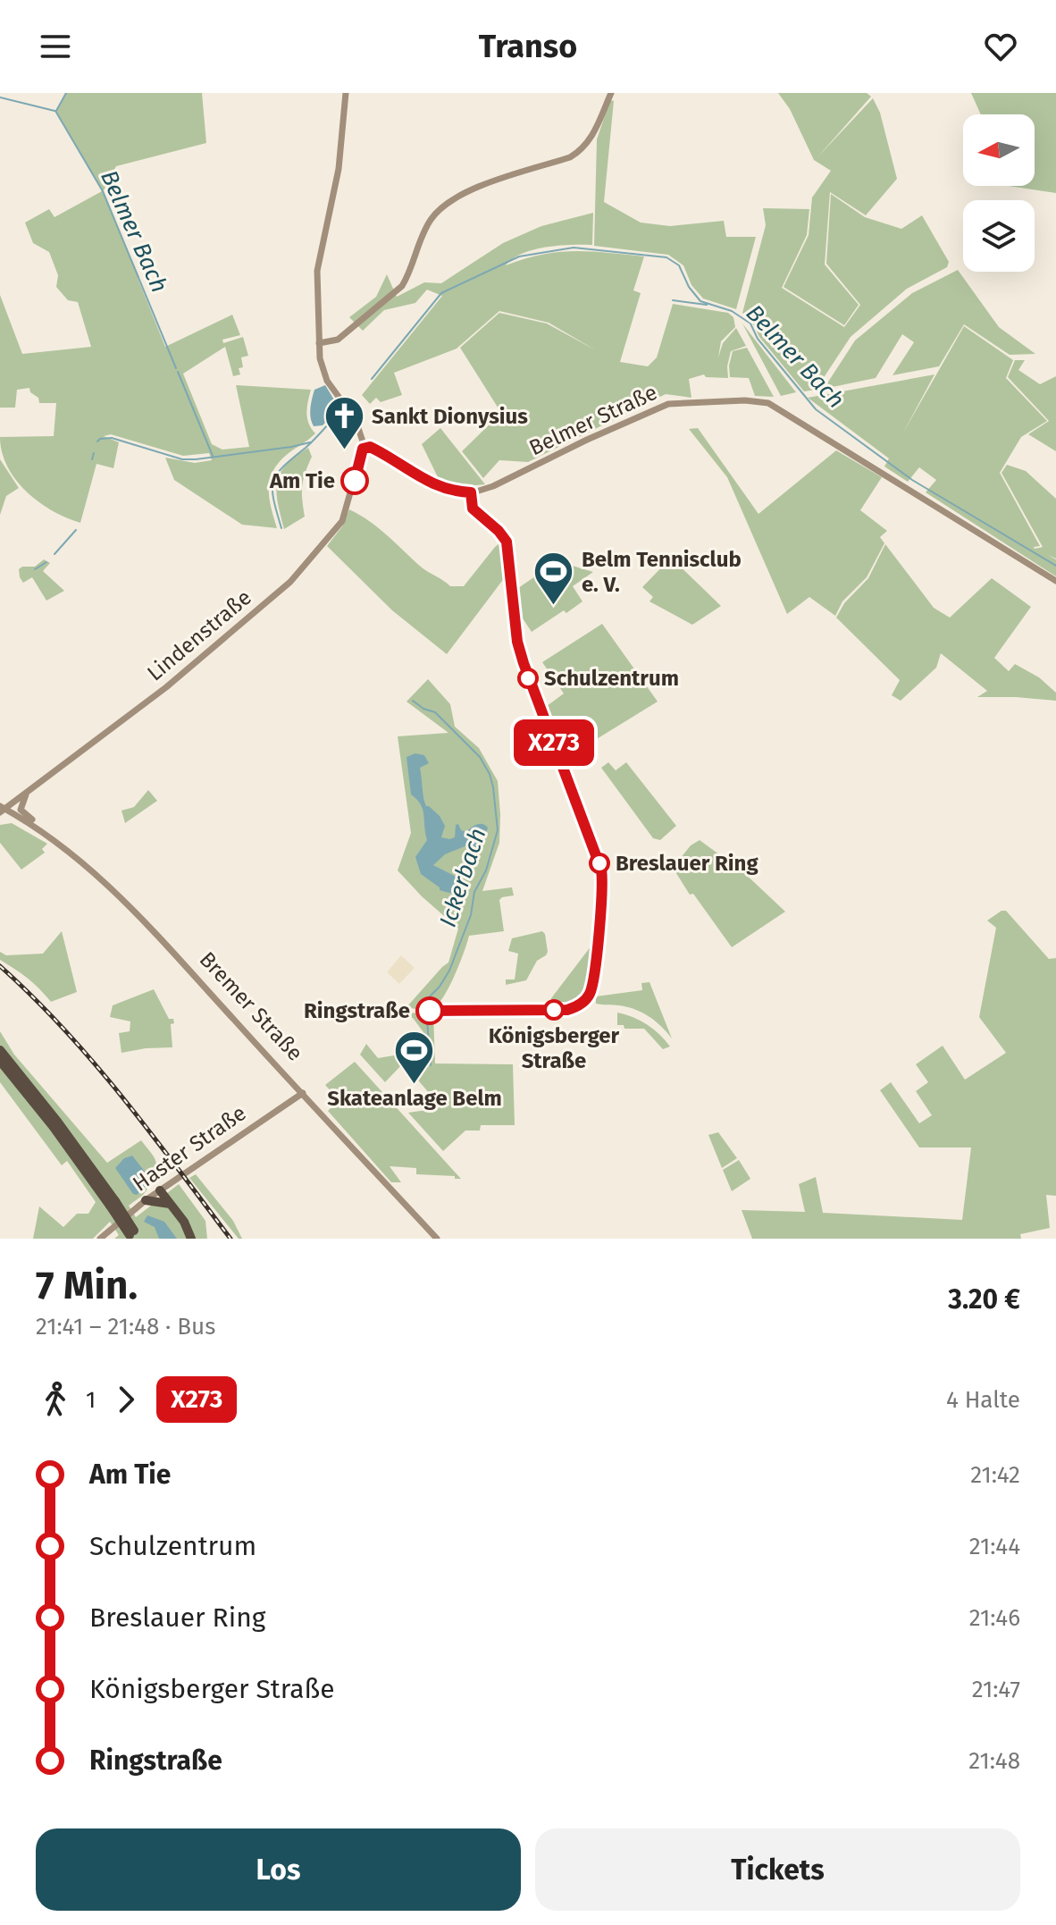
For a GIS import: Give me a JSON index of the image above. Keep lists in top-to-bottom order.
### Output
{
  "streets": {
    "street": [
      "Belmer Straße",
      "Lindenstraße",
      "Bremer Straße",
      "Haster Straße"
    ]
  },
  "crossings": [
    ["Belmer Straße", "Lindenstraße"],
    ["Lindenstraße", "Bremer Straße"],
    ["Bremer Straße", "Haster Straße"]
  ],
  "water": ["Belmer Bach", "Ickerbach"],
  "places": {
    "church": ["Sankt Dionysius"],
    "other": [
      "Am Tie",
      "Schulzentrum",
      "Breslauer Ring",
      "Königsberger Straße",
      "Ringstraße"
    ],
    "sports": ["Belm Tennisclub e. V.", "Skateanlage Belm"]
  },
  "lines": ["bus line X273"],
  "north": "left",
  "page": {
    "header": "Transo",
    "on_map": "X273",
    "heading": ["7 Min.", "21:41 – 21:48 · Bus", "3.20 €"],
    "legs": ["1", "X273", "4 Halte"],
    "list": [
      {
        "name": "Am Tie",
        "value": "21:42"
      },
      {
        "name": "Schulzentrum",
        "value": "21:44"
      },
      {
        "name": "Breslauer Ring",
        "value": "21:46"
      },
      {
        "name": "Königsberger Straße",
        "value": "21:47"
      },
      {
        "name": "Ringstraße",
        "value": "21:48"
      }
    ],
    "buttons": ["Los", "Tickets"]
  }
}
